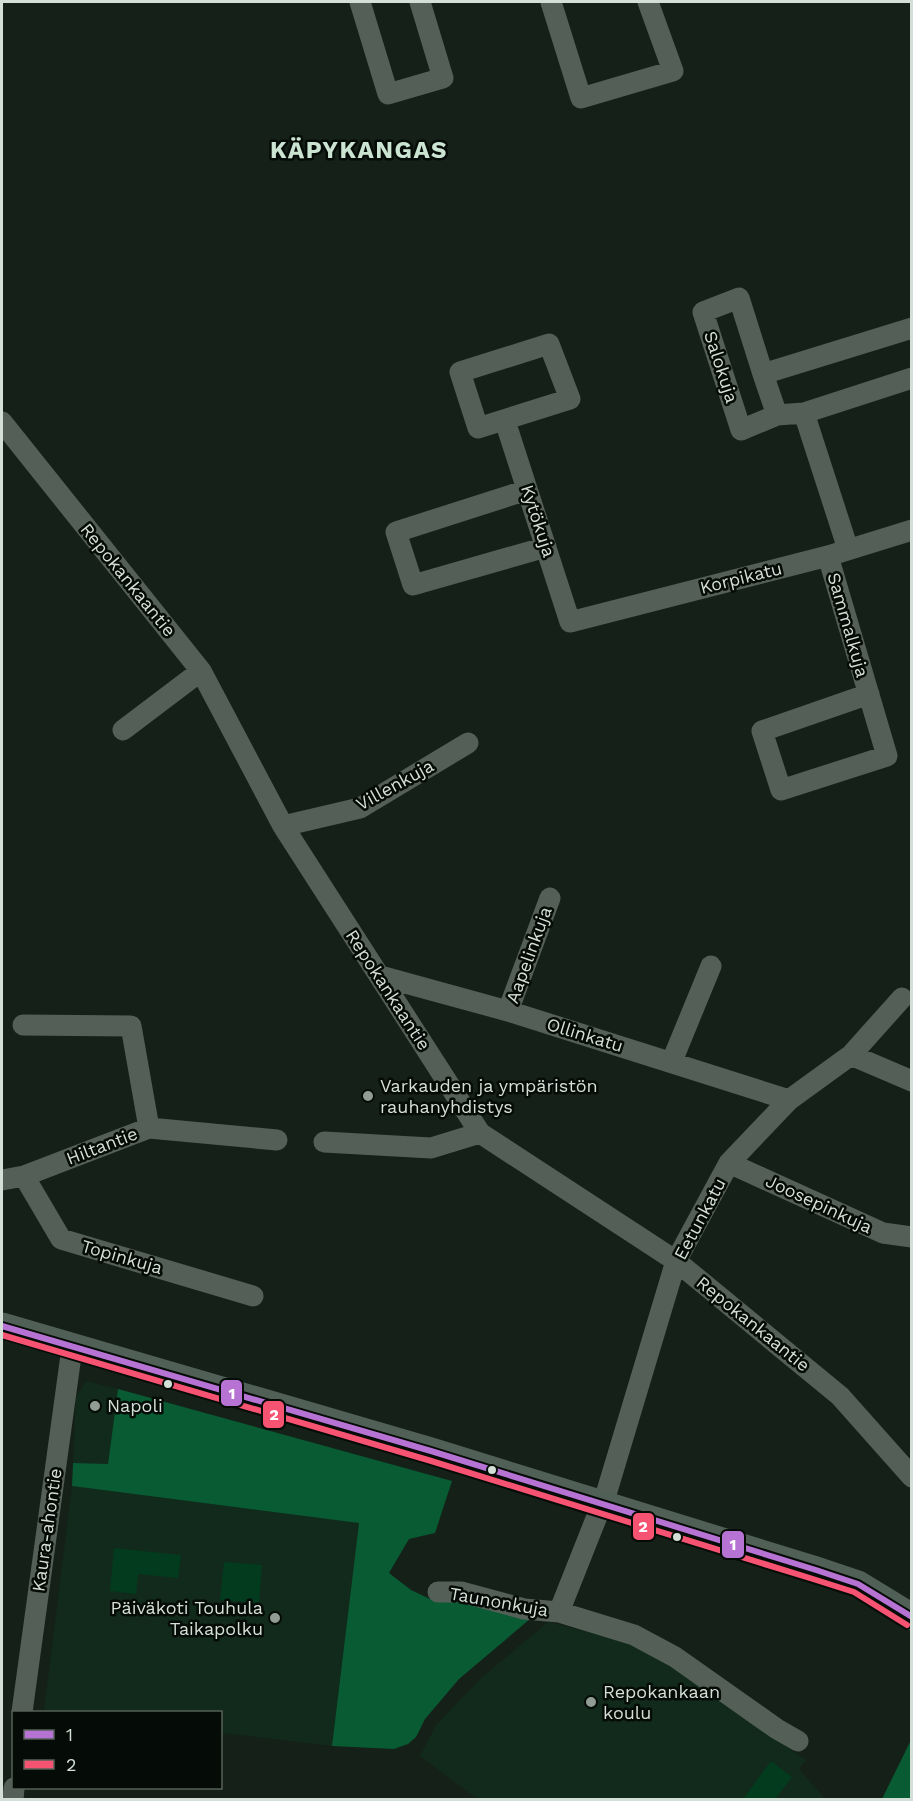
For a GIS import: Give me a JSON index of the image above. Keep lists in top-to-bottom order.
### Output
{
  "streets": {
    "street": [
      "Salokuja",
      "Kytökuja",
      "Korpikatu",
      "Repokankaantie",
      "Sammalkuja",
      "Villenkuja",
      "Aapelinkuja",
      "Ollinkatu",
      "Hiltantie",
      "Joosepinkuja",
      "Eetunkatu",
      "Topinkuja",
      "Kaura-ahontie",
      "Taunonkuja"
    ]
  },
  "crossings": [
    ["Kytökuja", "Korpikatu"],
    ["Korpikatu", "Sammalkuja"],
    ["Repokankaantie", "Villenkuja"],
    ["Repokankaantie", "Ollinkatu"],
    ["Repokankaantie", "Eetunkatu"],
    ["Aapelinkuja", "Ollinkatu"],
    ["Ollinkatu", "Eetunkatu"],
    ["Hiltantie", "Topinkuja"],
    ["Joosepinkuja", "Eetunkatu"],
    ["Eetunkatu", "Taunonkuja"]
  ],
  "districts": ["KÄPYKANGAS"],
  "places": [
    "Varkauden ja ympäristön rauhanyhdistys",
    "Napoli",
    "Päiväkoti Touhula Taikapolku",
    "Repokankaan koulu"
  ],
  "lines": ["transit line 1", "transit line 2"],
  "legend": ["1", "2"]
}
